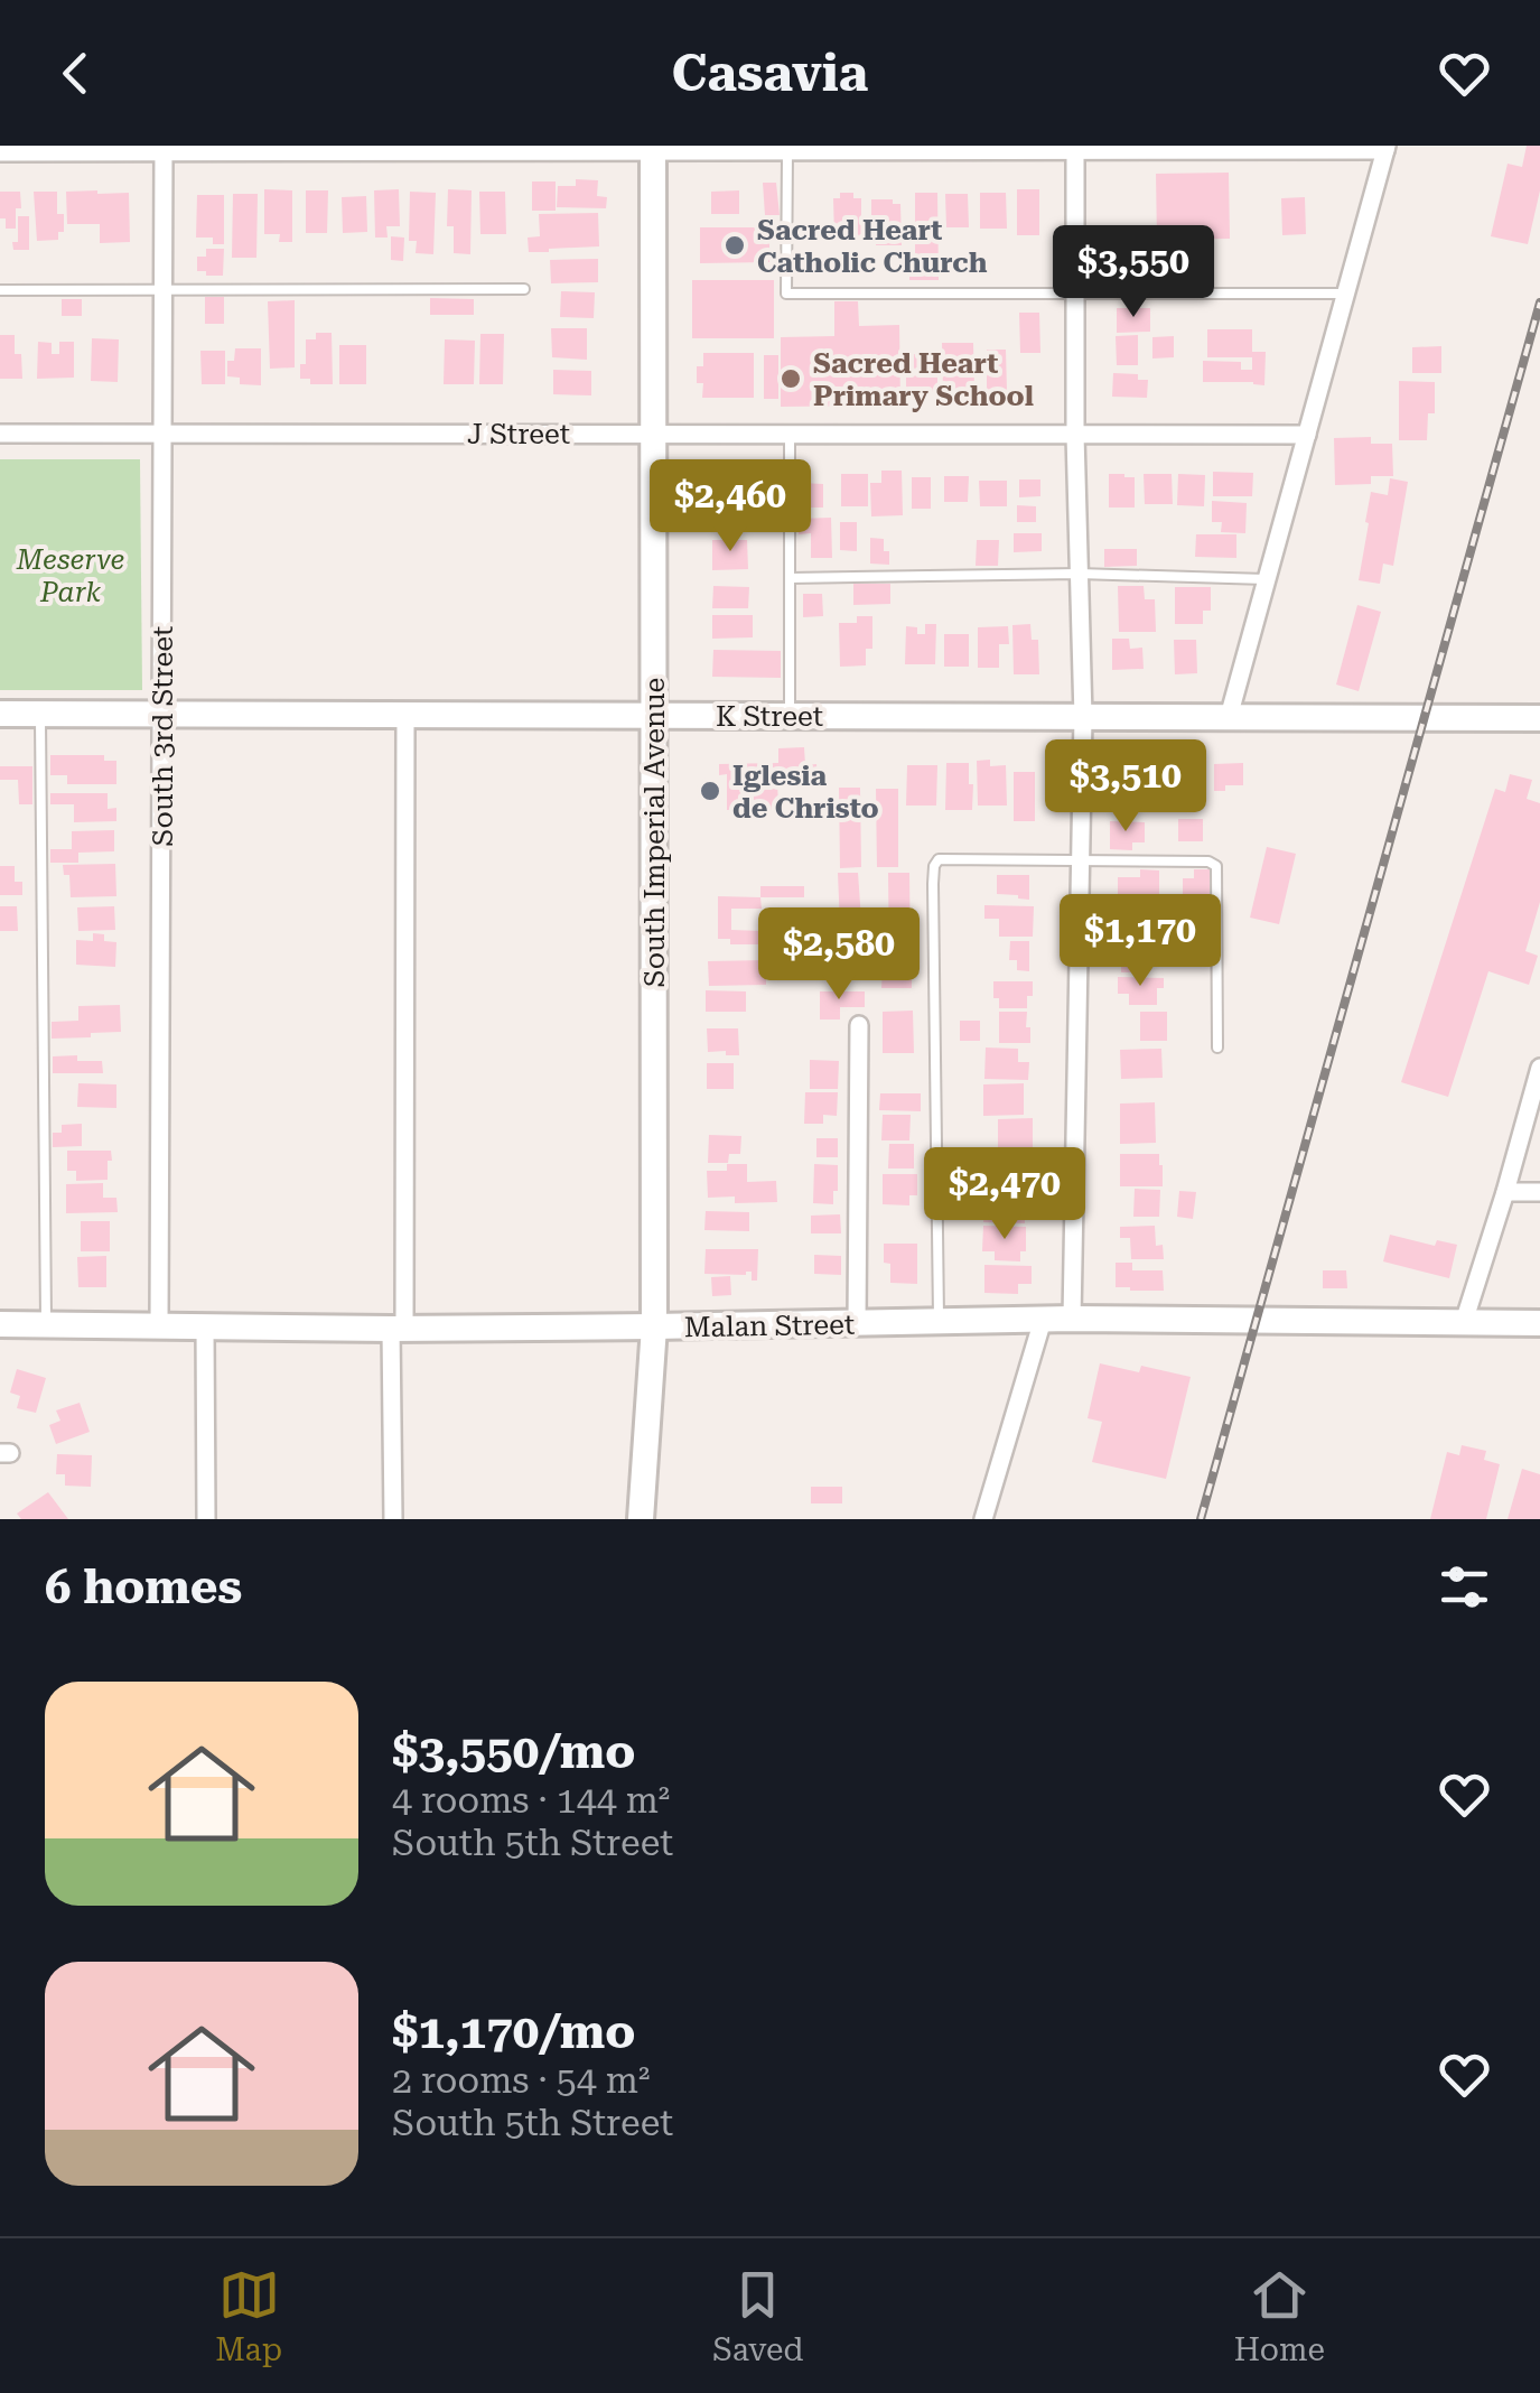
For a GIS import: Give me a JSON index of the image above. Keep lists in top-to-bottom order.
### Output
{
  "streets": {
    "street": [
      "J Street",
      "K Street",
      "South 3rd Street",
      "South Imperial Avenue",
      "Malan Street"
    ]
  },
  "crossings": [
    ["J Street", "South 3rd Street"],
    ["J Street", "South Imperial Avenue"],
    ["K Street", "South 3rd Street"],
    ["K Street", "South Imperial Avenue"],
    ["South 3rd Street", "Malan Street"],
    ["South Imperial Avenue", "Malan Street"]
  ],
  "parks": ["Meserve Park"],
  "places": ["Sacred Heart Catholic Church", "Sacred Heart Primary School", "Iglesia de Christo"],
  "page": {
    "header": "Casavia",
    "price": [
      "$3,550",
      "$2,460",
      "$3,510",
      "$1,170",
      "$2,580",
      "$2,470"
    ],
    "heading": "6 homes",
    "list": [
      {
        "name": "$3,550/mo",
        "note": "4 rooms · 144 m² · South 5th Street"
      },
      {
        "name": "$1,170/mo",
        "note": "2 rooms · 54 m² · South 5th Street"
      }
    ],
    "tabs": ["Map", "Saved", "Home"]
  }
}
